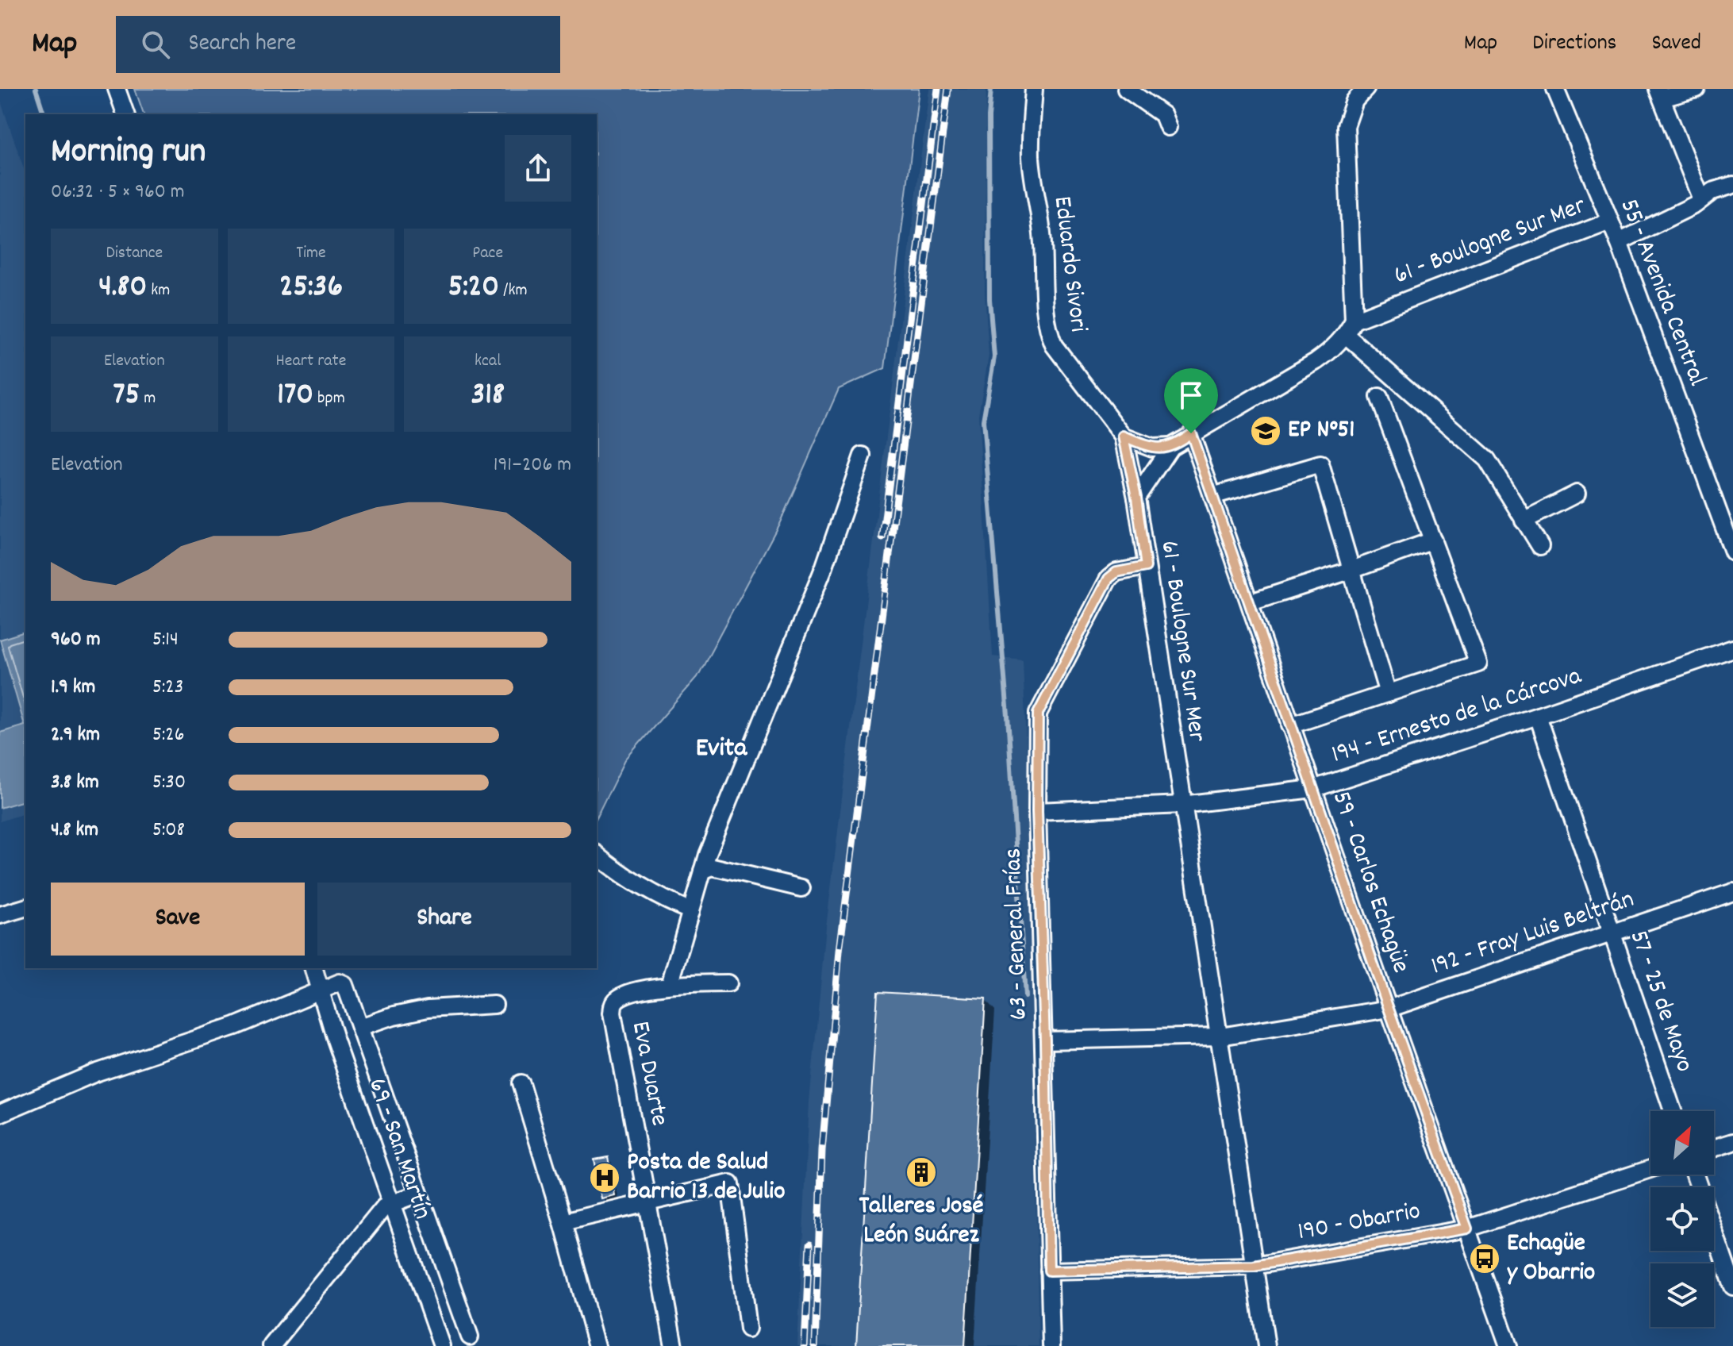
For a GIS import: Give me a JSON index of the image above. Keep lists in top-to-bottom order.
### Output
{
  "streets": {
    "street": [
      "61 - Boulogne Sur Mer",
      "Eduardo Sivori",
      "55 - Avenida Central",
      "194 - Ernesto de la Cárcova",
      "59 - Carlos Echagüe",
      "63 - General Frías",
      "192 - Fray Luis Beltrán",
      "57 - 25 de Mayo",
      "Eva Duarte",
      "69 - San Martín",
      "190 - Obarrio"
    ]
  },
  "crossings": [
    ["61 - Boulogne Sur Mer", "Eduardo Sivori"],
    ["61 - Boulogne Sur Mer", "55 - Avenida Central"],
    ["61 - Boulogne Sur Mer", "194 - Ernesto de la Cárcova"],
    ["61 - Boulogne Sur Mer", "59 - Carlos Echagüe"],
    ["61 - Boulogne Sur Mer", "63 - General Frías"],
    ["61 - Boulogne Sur Mer", "192 - Fray Luis Beltrán"],
    ["61 - Boulogne Sur Mer", "190 - Obarrio"],
    ["194 - Ernesto de la Cárcova", "59 - Carlos Echagüe"],
    ["194 - Ernesto de la Cárcova", "63 - General Frías"],
    ["194 - Ernesto de la Cárcova", "57 - 25 de Mayo"],
    ["59 - Carlos Echagüe", "192 - Fray Luis Beltrán"],
    ["59 - Carlos Echagüe", "190 - Obarrio"],
    ["63 - General Frías", "192 - Fray Luis Beltrán"],
    ["63 - General Frías", "190 - Obarrio"],
    ["192 - Fray Luis Beltrán", "57 - 25 de Mayo"]
  ],
  "districts": ["Evita"],
  "places": {
    "school or university": ["EP N°51"],
    "building": ["Talleres José León Suárez"],
    "hospital": ["Posta de Salud Barrio 13 de Julio"],
    "bus stop": ["Echagüe y Obarrio"]
  },
  "north": "top right",
  "page": {
    "header": "Map",
    "search": "Search here",
    "nav": ["Map", "Directions", "Saved"],
    "heading": ["Morning run", "06:32 · 5 × 960 m"],
    "stats": [
      ["Distance", "4.80 km"],
      ["Time", "25:36"],
      ["Pace", "5:20 /km"],
      ["Elevation", "75 m"],
      ["Heart rate", "170 bpm"],
      ["kcal", "318"]
    ],
    "chart": ["Elevation", "191–206 m"],
    "list": [
      {
        "name": "960 m",
        "note": "5:14"
      },
      {
        "name": "1.9 km",
        "note": "5:23"
      },
      {
        "name": "2.9 km",
        "note": "5:26"
      },
      {
        "name": "3.8 km",
        "note": "5:30"
      },
      {
        "name": "4.8 km",
        "note": "5:08"
      }
    ],
    "buttons": ["Save", "Share"]
  }
}
